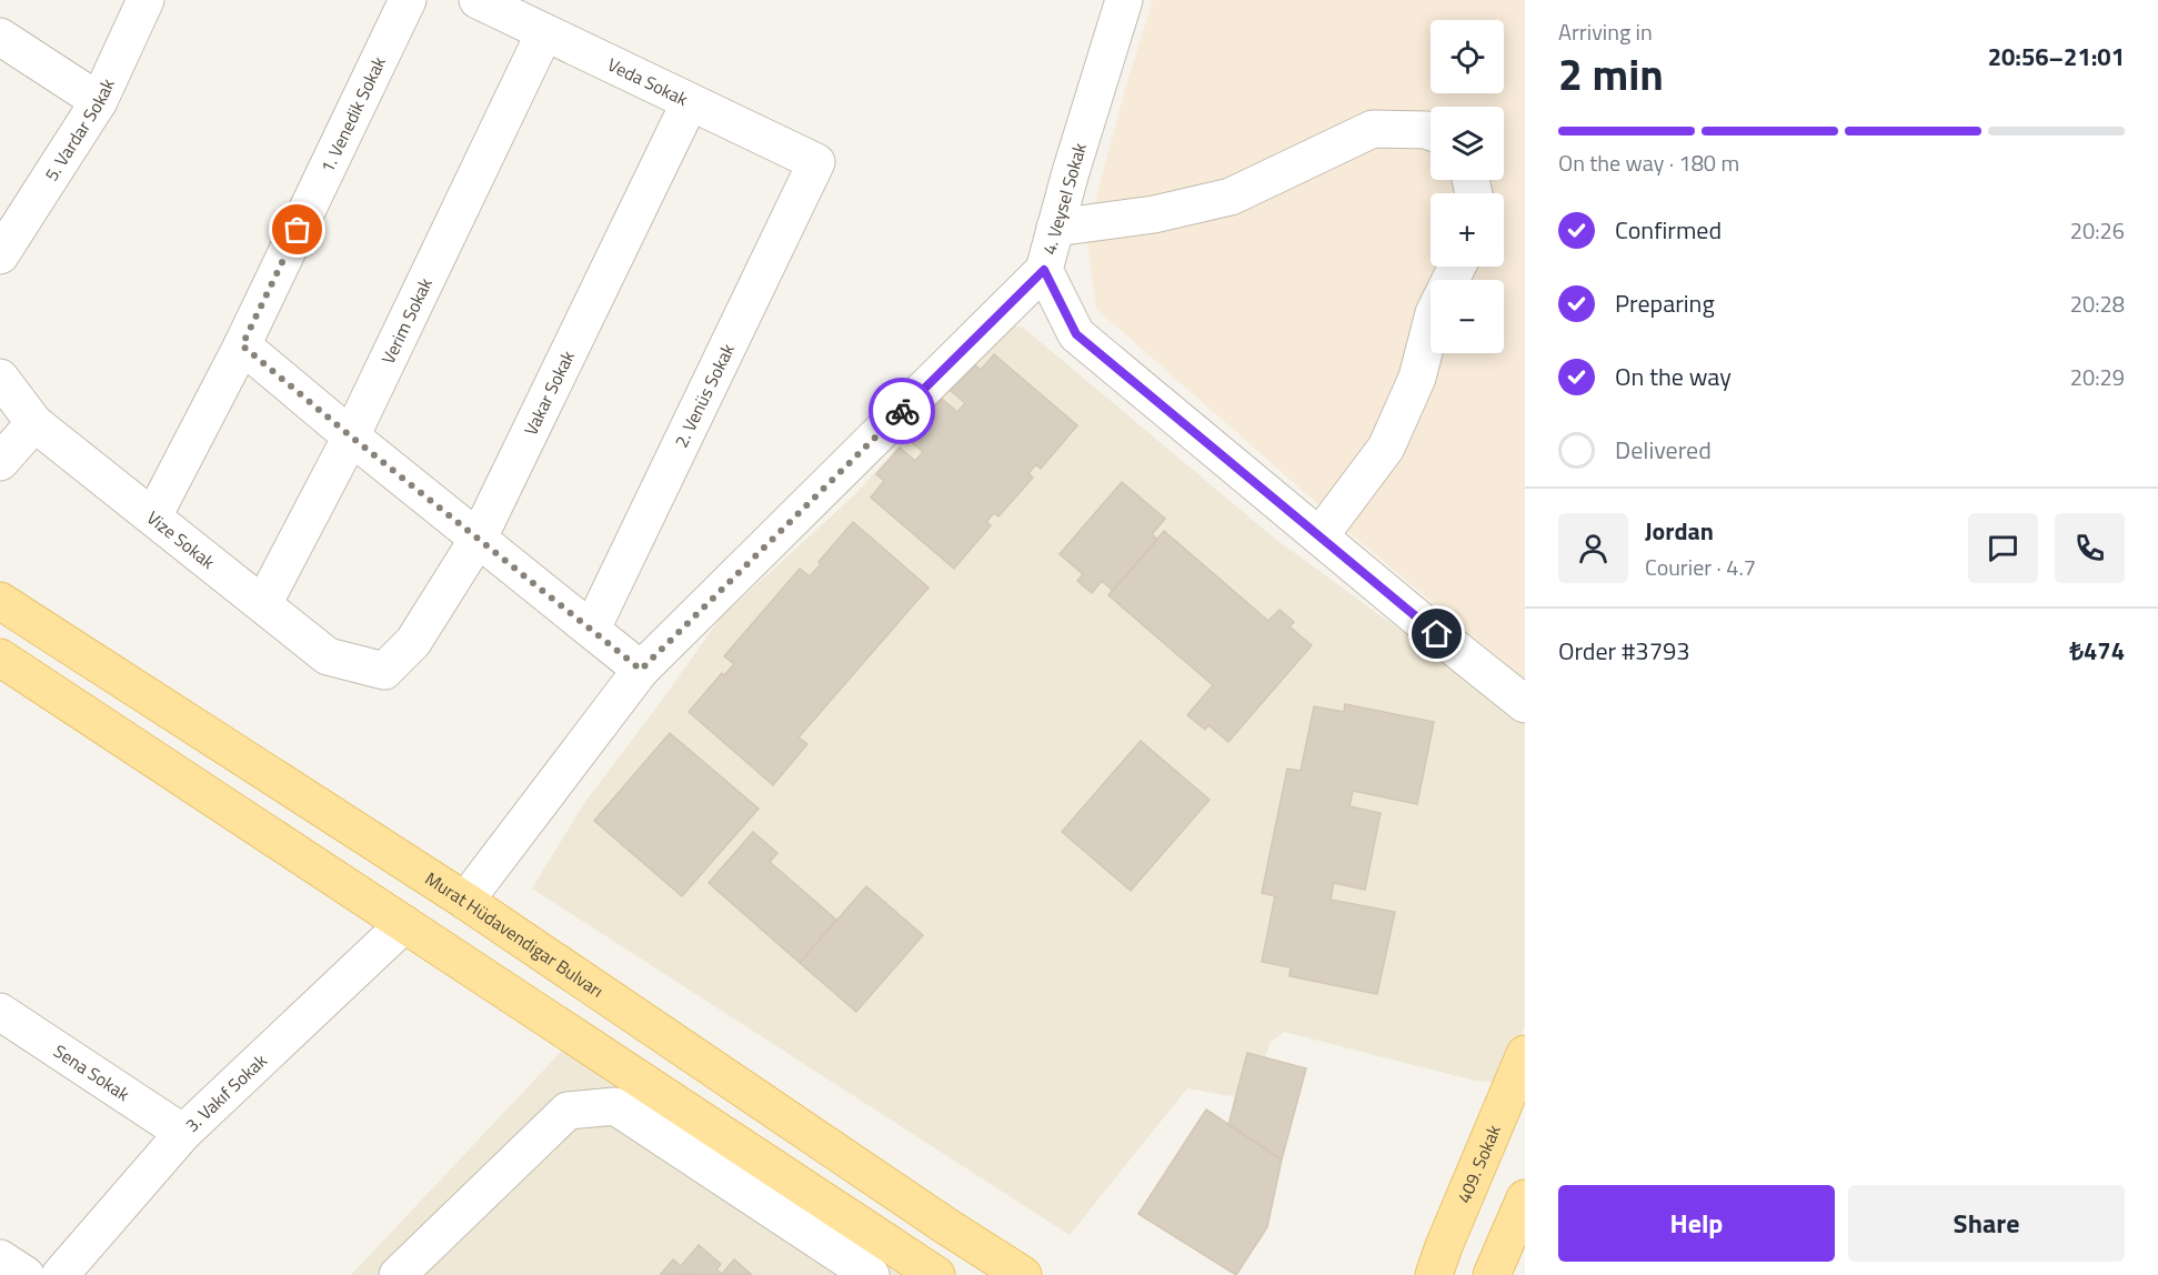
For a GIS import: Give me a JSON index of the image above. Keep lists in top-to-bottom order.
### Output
{
  "streets": {
    "main road": ["Murat Hüdavendigar Bulvarı", "409. Sokak"],
    "street": [
      "Veda Sokak",
      "1. Venedik Sokak",
      "5. Vardar Sokak",
      "4. Veysel Sokak",
      "Verim Sokak",
      "Vakar Sokak",
      "2. Venüs Sokak",
      "Vize Sokak",
      "Sena Sokak",
      "3. Vakıf Sokak"
    ]
  },
  "crossings": [
    ["Veda Sokak", "Verim Sokak"],
    ["Veda Sokak", "Vakar Sokak"],
    ["Veda Sokak", "2. Venüs Sokak"],
    ["1. Venedik Sokak", "Vize Sokak"],
    ["Verim Sokak", "Vize Sokak"],
    ["Vakar Sokak", "Vize Sokak"],
    ["Sena Sokak", "3. Vakıf Sokak"]
  ],
  "page": {
    "heading": ["2 min", "Arriving in", "20:56–21:01"],
    "panel": [
      "Jordan",
      "Courier · 4.7",
      "Order #3793",
      "₺474"
    ],
    "map_buttons": ["+", "−"],
    "bar": "On the way · 180 m",
    "list": [
      ["Confirmed", "20:26"],
      ["Preparing", "20:28"],
      ["On the way", "20:29"],
      "Delivered"
    ],
    "buttons": ["Help", "Share"]
  }
}
